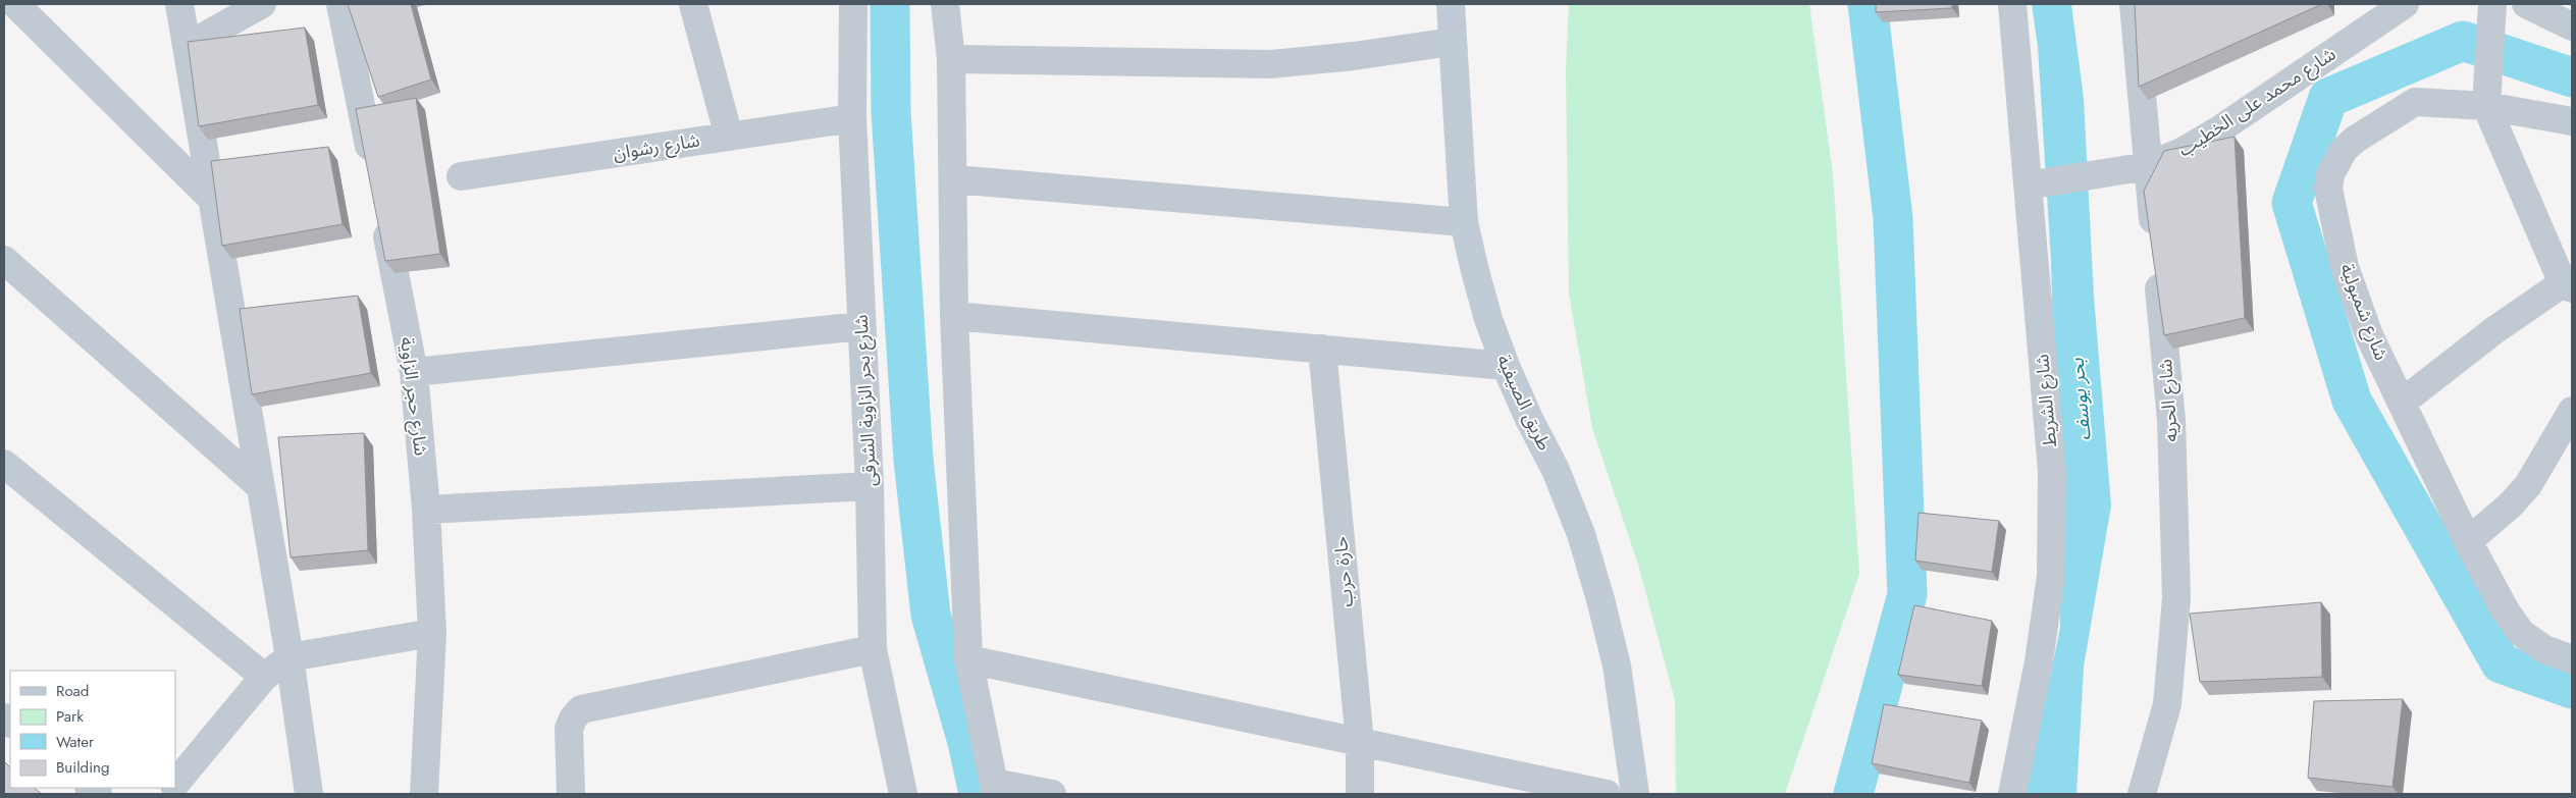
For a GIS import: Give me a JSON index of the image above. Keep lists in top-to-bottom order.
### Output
{
  "streets": {
    "street": [
      "شارع محمد على الخطيب",
      "شارع رشوان",
      "شارع شمبولية",
      "شارع حجر الزاوية",
      "شارع بحر الزاوية الشرقى",
      "شارع الشريط",
      "شارع الحريه",
      "طريق الصيفية",
      "حارة حرب"
    ]
  },
  "crossings": [
    ["شارع محمد على الخطيب", "شارع الشريط"],
    ["شارع محمد على الخطيب", "شارع الحريه"],
    ["شارع رشوان", "شارع بحر الزاوية الشرقى"]
  ],
  "water": ["بحر يوسف"],
  "legend": [
    "Road",
    "Park",
    "Water",
    "Building"
  ]
}
